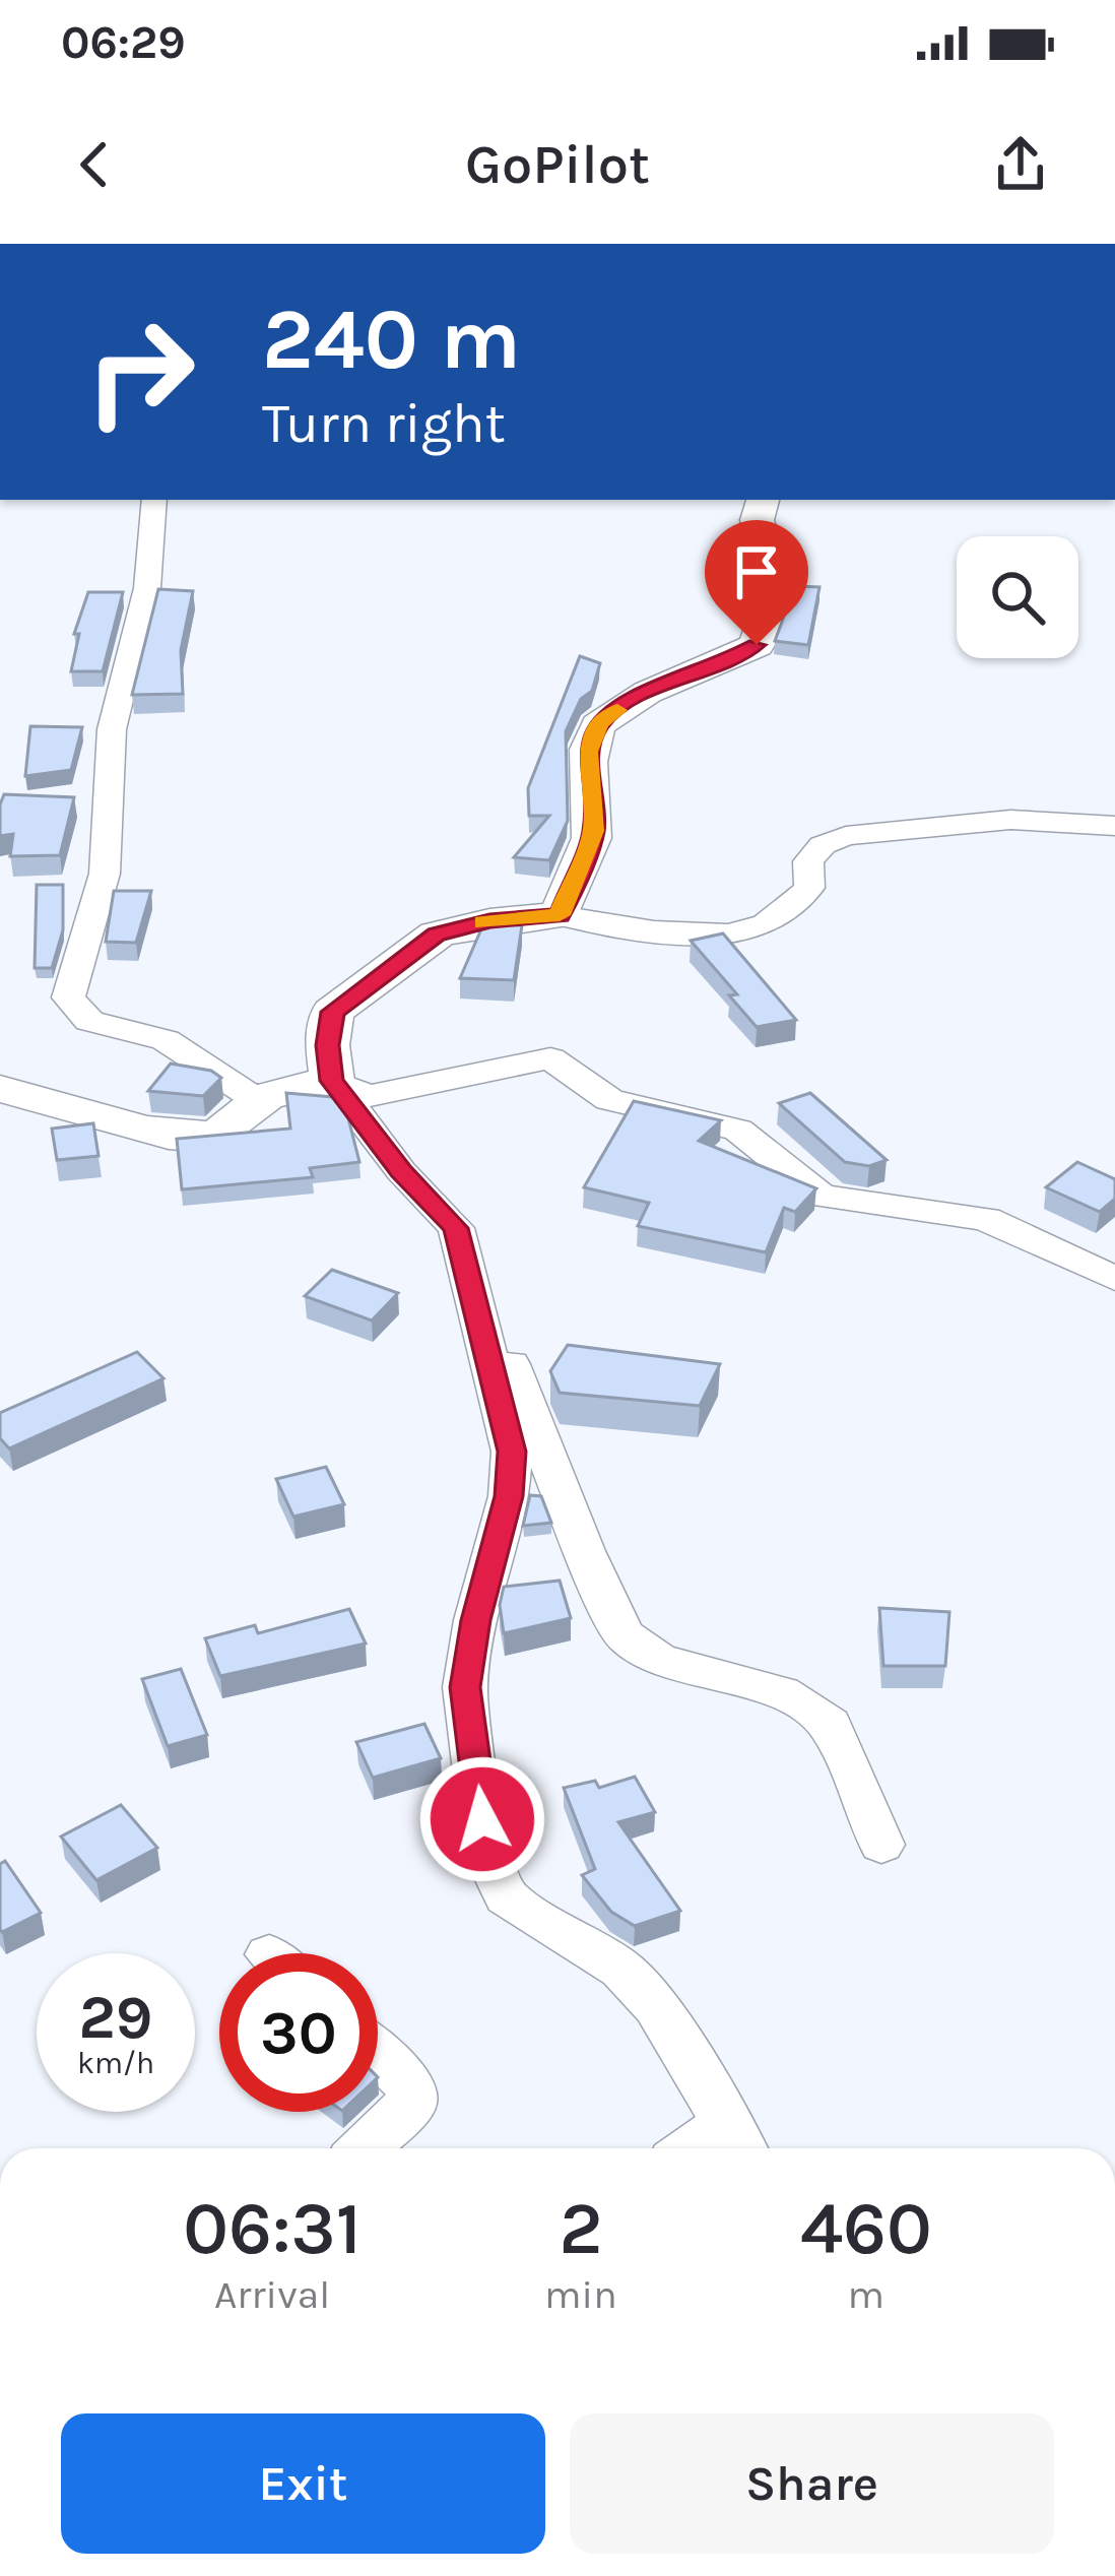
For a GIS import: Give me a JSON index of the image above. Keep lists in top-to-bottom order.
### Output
{
  "page": {
    "status": "06:29",
    "header": "GoPilot",
    "turn": ["240 m", "Turn right"],
    "speed": "29 km/h",
    "limit": "30",
    "eta": [
      "06:31",
      "Arrival",
      "2",
      "min",
      "460",
      "m"
    ],
    "buttons": ["Exit", "Share"]
  }
}
